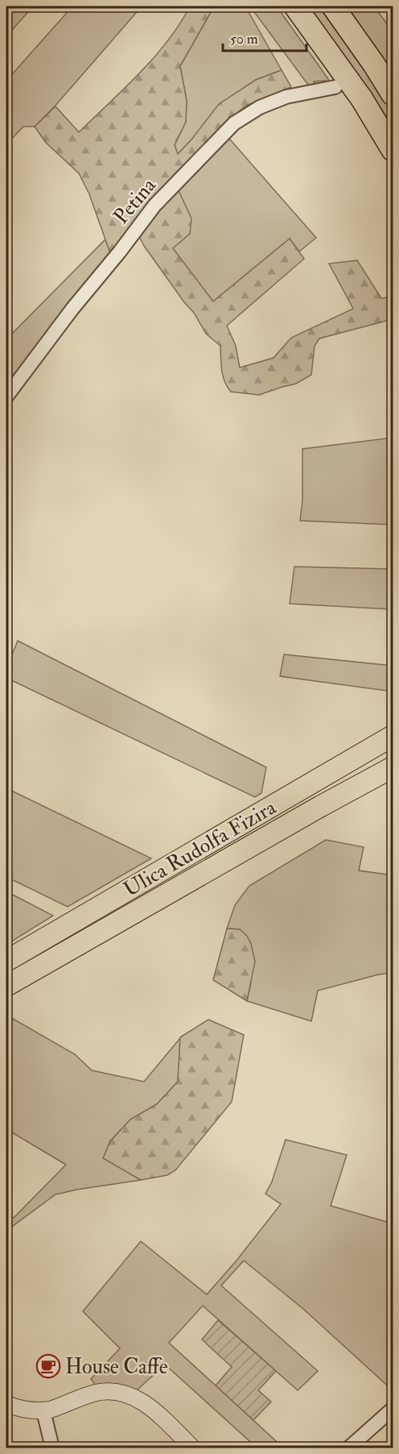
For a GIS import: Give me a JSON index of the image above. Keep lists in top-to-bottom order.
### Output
{
  "streets": {
    "main road": ["Ulica Rudolfa Fizira"],
    "street": ["Petina"]
  },
  "places": {
    "cafe": ["House Caffe"]
  },
  "scale_bar": "50 m"
}
